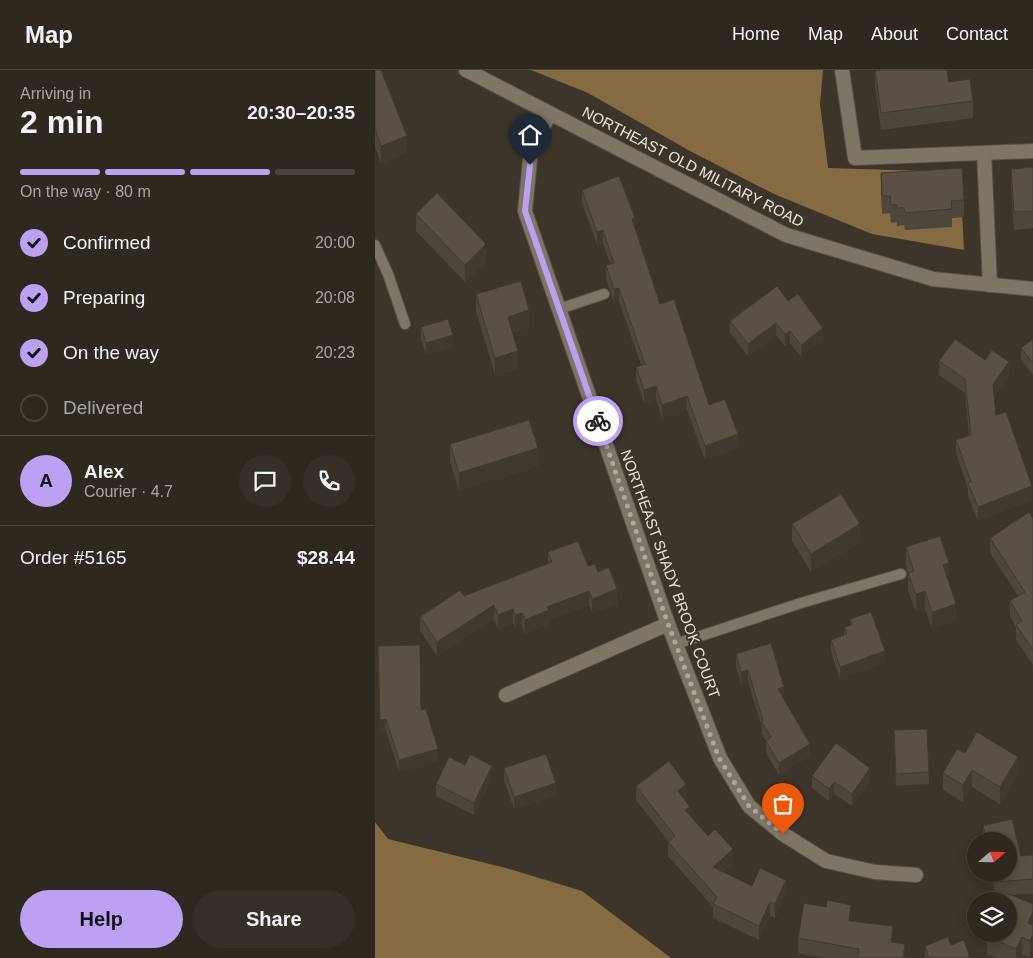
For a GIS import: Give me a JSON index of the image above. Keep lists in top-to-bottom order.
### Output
{
  "streets": {
    "street": ["NORTHEAST OLD MILITARY ROAD", "NORTHEAST SHADY BROOK COURT"]
  },
  "crossings": [
    ["NORTHEAST OLD MILITARY ROAD", "NORTHEAST SHADY BROOK COURT"]
  ],
  "north": "right",
  "page": {
    "header": "Map",
    "nav": [
      "Home",
      "Map",
      "About",
      "Contact"
    ],
    "heading": ["2 min", "Arriving in", "20:30–20:35"],
    "panel": [
      "Alex",
      "Courier · 4.7",
      "Order #5165",
      "$28.44"
    ],
    "bar": "On the way · 80 m",
    "list": [
      ["Confirmed", "20:00"],
      ["Preparing", "20:08"],
      ["On the way", "20:23"],
      "Delivered"
    ],
    "round": "A",
    "buttons": ["Help", "Share"]
  }
}
